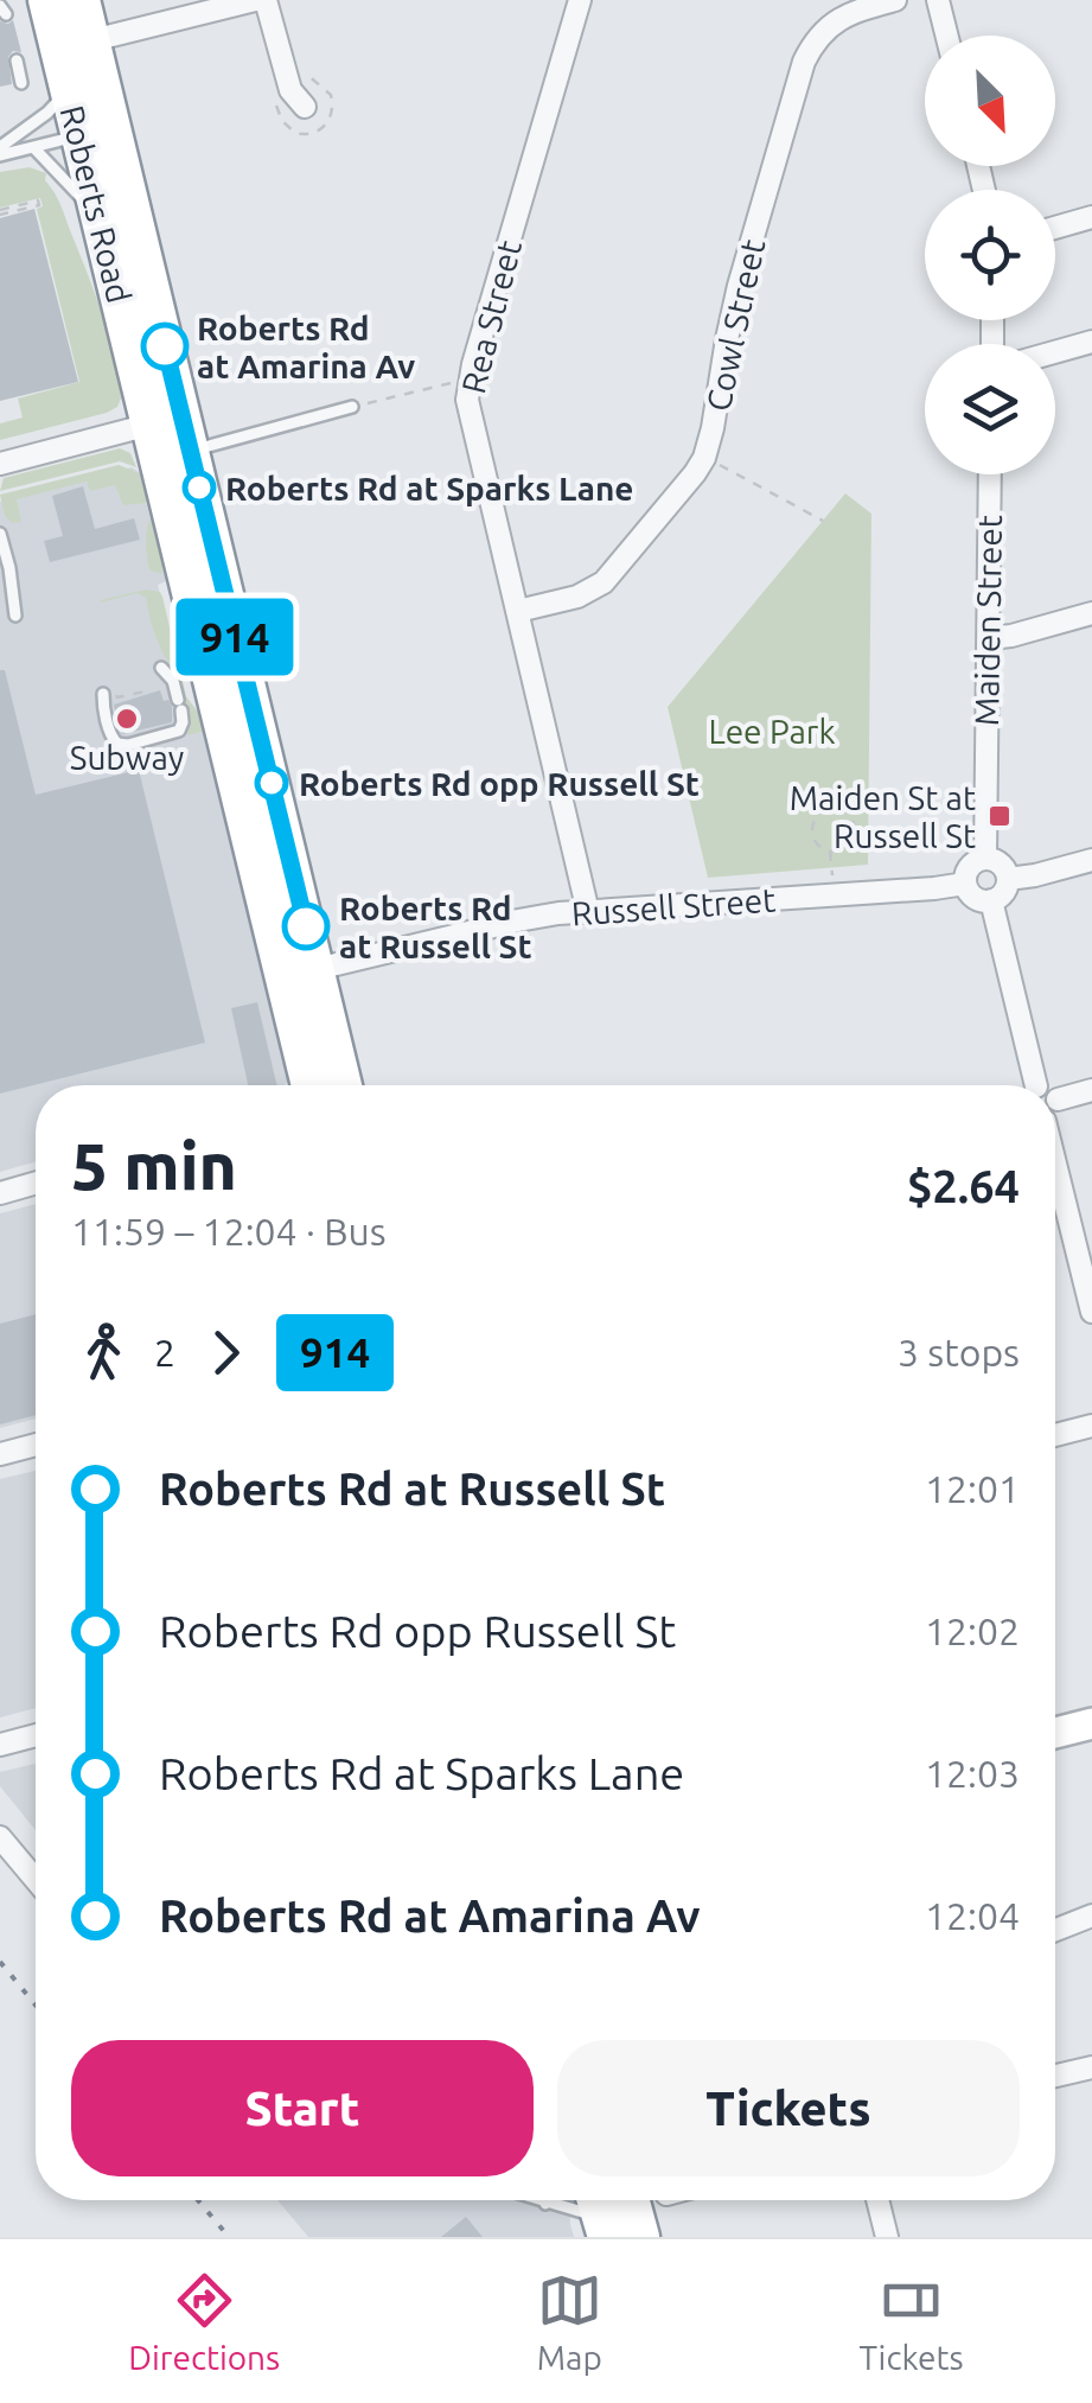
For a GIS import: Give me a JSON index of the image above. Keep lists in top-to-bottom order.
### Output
{
  "streets": {
    "highway": ["Roberts Road"],
    "street": [
      "Rea Street",
      "Cowl Street",
      "Maiden Street",
      "Russell Street"
    ]
  },
  "crossings": [
    ["Roberts Road", "Russell Street"],
    ["Rea Street", "Cowl Street"],
    ["Rea Street", "Russell Street"],
    ["Maiden Street", "Russell Street"]
  ],
  "parks": ["Lee Park"],
  "places": {
    "other": [
      "Roberts Rd at Amarina Av",
      "Roberts Rd at Sparks Lane",
      "Subway",
      "Roberts Rd opp Russell St",
      "Roberts Rd at Russell St"
    ],
    "transit": ["Maiden St at Russell St"]
  },
  "lines": ["bus line 914"],
  "north": "bottom right",
  "page": {
    "on_map": "914",
    "heading": ["5 min", "11:59 – 12:04 · Bus", "$2.64"],
    "legs": ["2", "914", "3 stops"],
    "list": [
      {
        "name": "Roberts Rd at Russell St",
        "value": "12:01"
      },
      {
        "name": "Roberts Rd opp Russell St",
        "value": "12:02"
      },
      {
        "name": "Roberts Rd at Sparks Lane",
        "value": "12:03"
      },
      {
        "name": "Roberts Rd at Amarina Av",
        "value": "12:04"
      }
    ],
    "buttons": ["Start", "Tickets"],
    "tabs": ["Directions", "Map", "Tickets"]
  }
}
